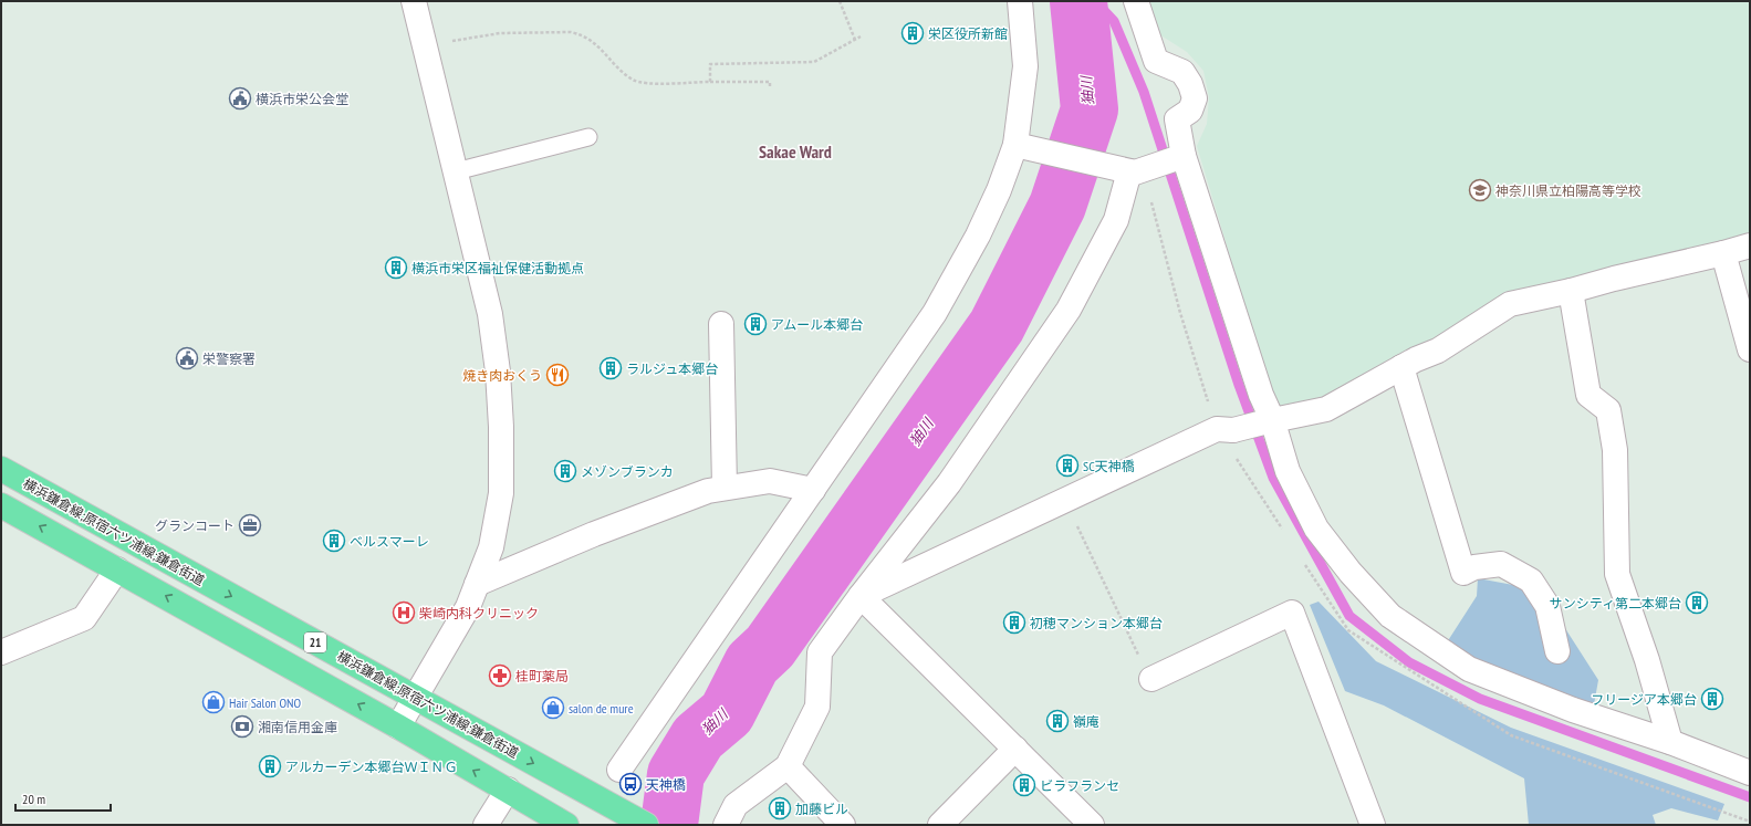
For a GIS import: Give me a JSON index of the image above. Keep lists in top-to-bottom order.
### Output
{
  "streets": {
    "main road": ["横浜鎌倉線;原宿六ツ浦線;鎌倉街道", "21"]
  },
  "districts": ["Sakae Ward"],
  "water": ["㹨川"],
  "places": {
    "building": [
      "栄区役所新館",
      "横浜市栄区福祉保健活動拠点",
      "アムール本郷台",
      "ラルジュ本郷台",
      "SC天神橋",
      "メゾンブランカ",
      "ベルスマーレ",
      "サンシティ第二本郷台",
      "初穂マンション本郷台",
      "フリージア本郷台",
      "嶺庵",
      "アルカーデン本郷台ＷＩＮＧ",
      "ビラフランセ",
      "加藤ビル"
    ],
    "public building": ["横浜市栄公会堂", "栄警察署"],
    "school or university": ["神奈川県立柏陽高等学校"],
    "restaurant": ["焼き肉おくう"],
    "office": ["グランコート"],
    "hospital": ["柴崎内科クリニック"],
    "pharmacy": ["桂町薬局"],
    "shop": ["Hair Salon ONO", "salon de mure"],
    "bank": ["湘南信用金庫"],
    "bus stop": ["天神橋"]
  },
  "scale_bar": "20 m"
}
